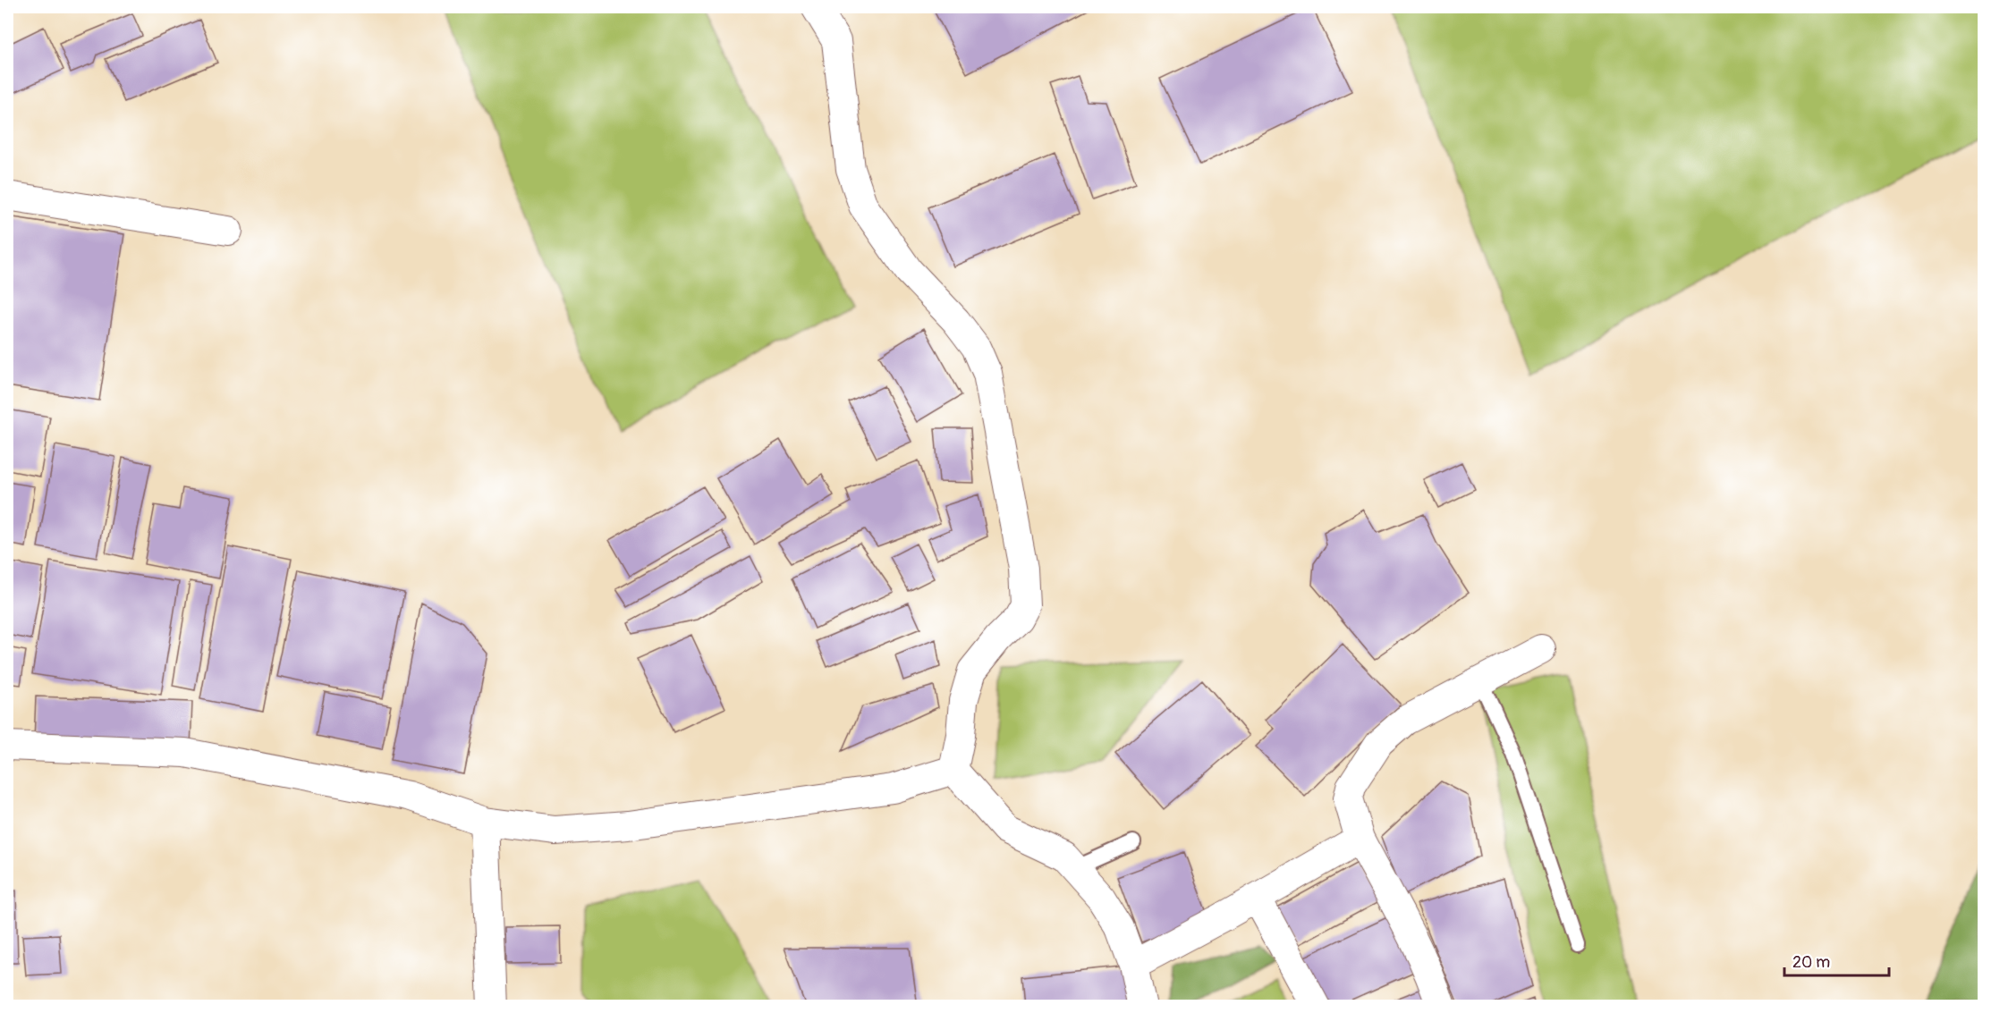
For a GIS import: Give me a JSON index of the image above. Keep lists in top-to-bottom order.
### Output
{
  "scale_bar": "20 m"
}
